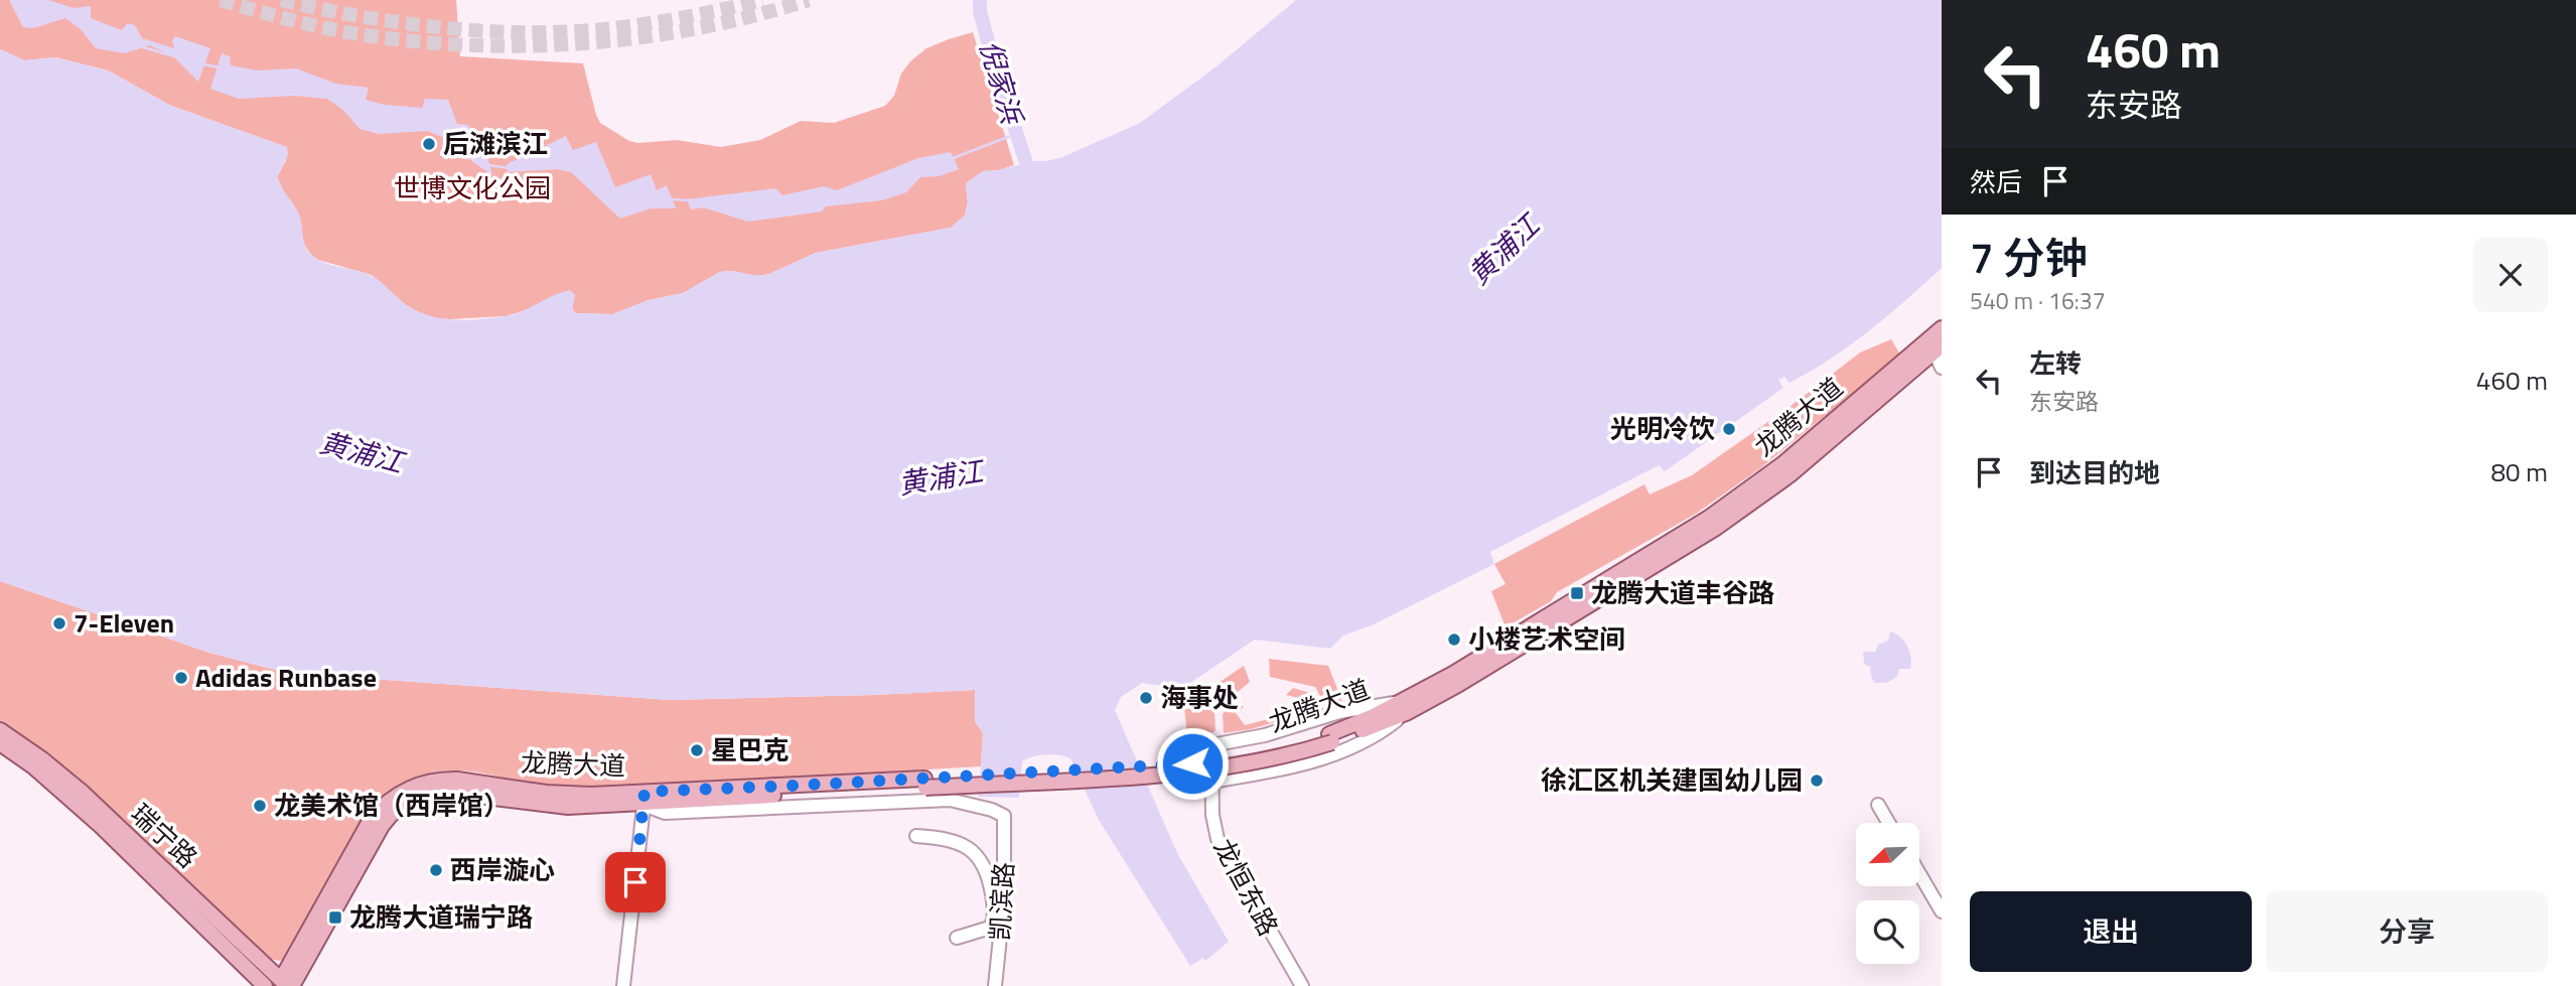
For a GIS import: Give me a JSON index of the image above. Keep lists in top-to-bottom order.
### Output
{
  "streets": {
    "main road": ["龙腾大道", "瑞宁路"],
    "street": ["龙恒东路", "凯滨路"]
  },
  "crossings": [
    ["龙腾大道", "瑞宁路"],
    ["龙腾大道", "龙恒东路"],
    ["龙腾大道", "凯滨路"]
  ],
  "water": ["倪家浜", "黄浦江"],
  "parks": ["世博文化公园"],
  "places": {
    "other": [
      "后滩滨江",
      "光明冷饮",
      "7-Eleven",
      "小楼艺术空间",
      "Adidas Runbase",
      "海事处",
      "星巴克",
      "徐汇区机关建国幼儿园",
      "龙美术馆（西岸馆）",
      "西岸漩心"
    ],
    "transit": ["龙腾大道丰谷路", "龙腾大道瑞宁路"]
  },
  "north": "bottom left",
  "page": {
    "turn": ["460 m", "东安路"],
    "then": "然后",
    "heading": ["7 分钟", "540 m · 16:37"],
    "list": [
      {
        "name": "左转",
        "note": "东安路",
        "value": "460 m"
      },
      {
        "name": "到达目的地",
        "value": "80 m"
      }
    ],
    "buttons": ["退出", "分享"]
  }
}
